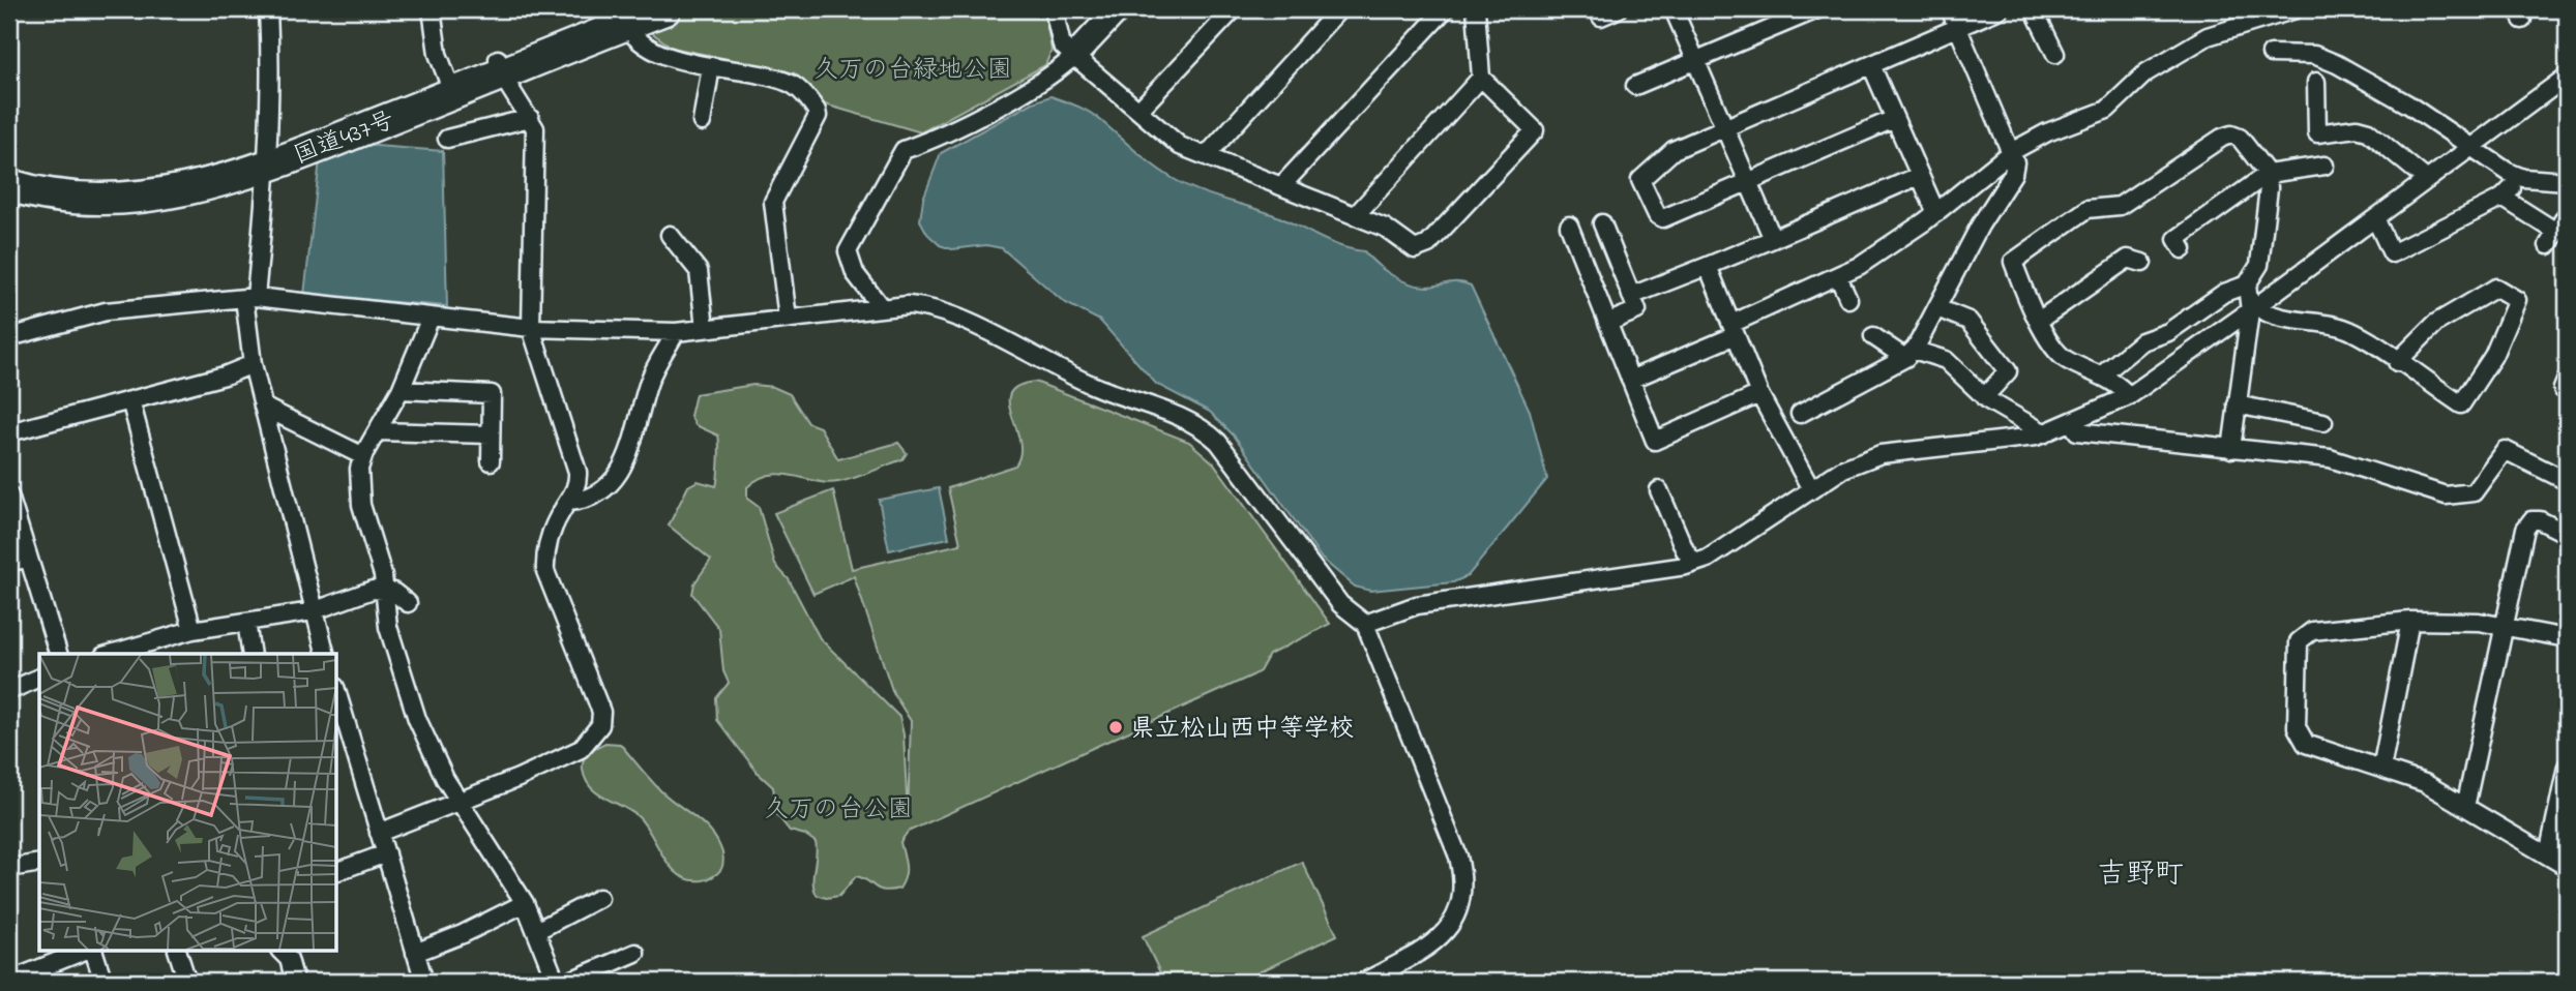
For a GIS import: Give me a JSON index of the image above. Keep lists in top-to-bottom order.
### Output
{
  "streets": {
    "highway": ["国道437号"]
  },
  "districts": ["吉野町"],
  "parks": ["久万の台緑地公園", "久万の台公園"],
  "places": ["県立松山西中等学校"]
}
